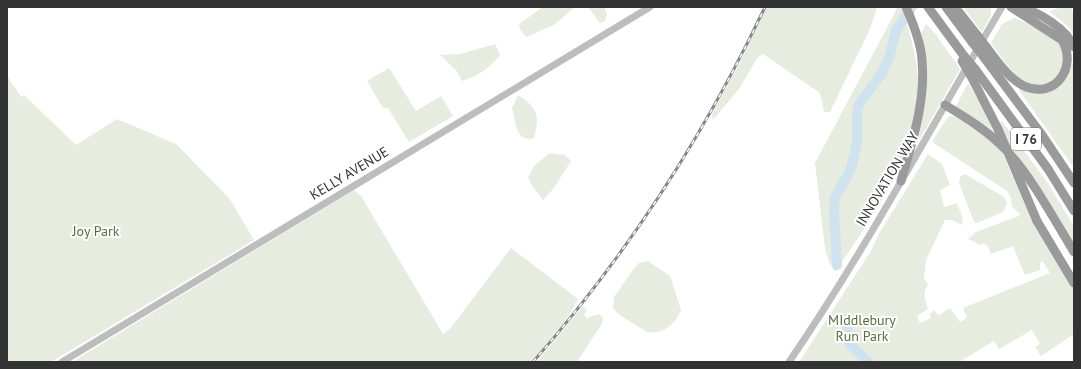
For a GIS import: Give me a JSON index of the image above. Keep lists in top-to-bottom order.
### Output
{
  "streets": {
    "highway": ["I 76"],
    "main road": ["KELLY AVENUE", "INNOVATION WAY"]
  },
  "parks": ["Joy Park", "MIddlebury Run Park"]
}
